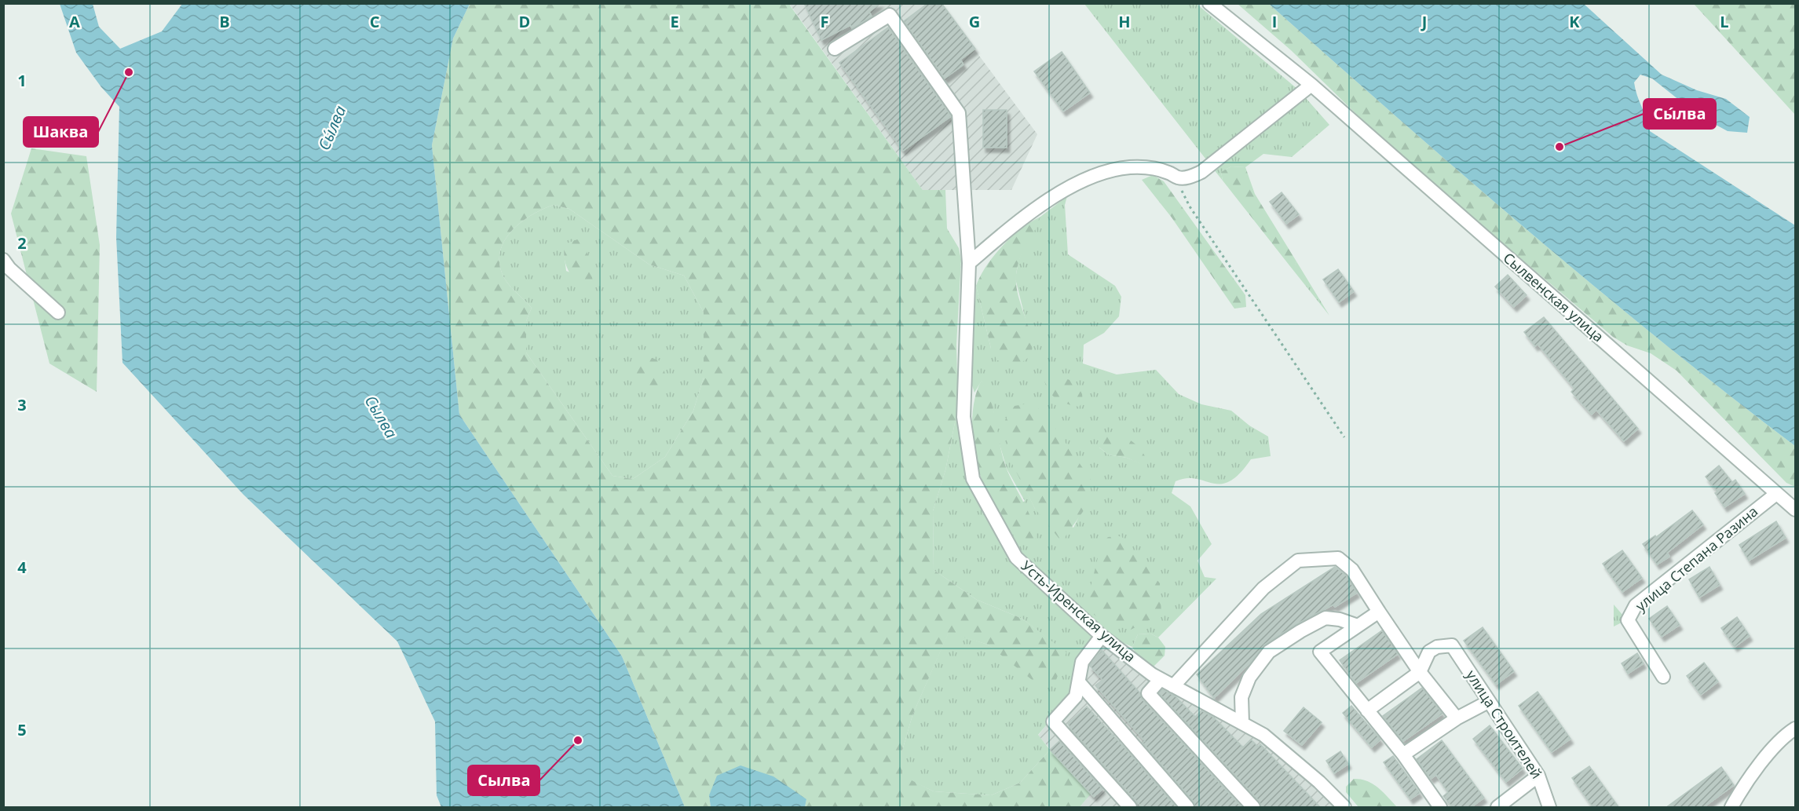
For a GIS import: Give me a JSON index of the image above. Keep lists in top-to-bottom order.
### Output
{
  "streets": {
    "street": [
      "Сылвенская улица",
      "улица Степана Разина",
      "Усть-Иренская улица",
      "улица Строителей"
    ]
  },
  "crossings": [
    ["Сылвенская улица", "улица Степана Разина"]
  ],
  "water": ["Сы́лва", "Сылва"],
  "places": ["Шаква", "Сы́лва", "Сылва"],
  "grid": {
    "columns": [
      "A",
      "B",
      "C",
      "D",
      "E",
      "F",
      "G",
      "H",
      "I",
      "J",
      "K",
      "L"
    ],
    "rows": [
      "1",
      "2",
      "3",
      "4",
      "5"
    ]
  }
}
